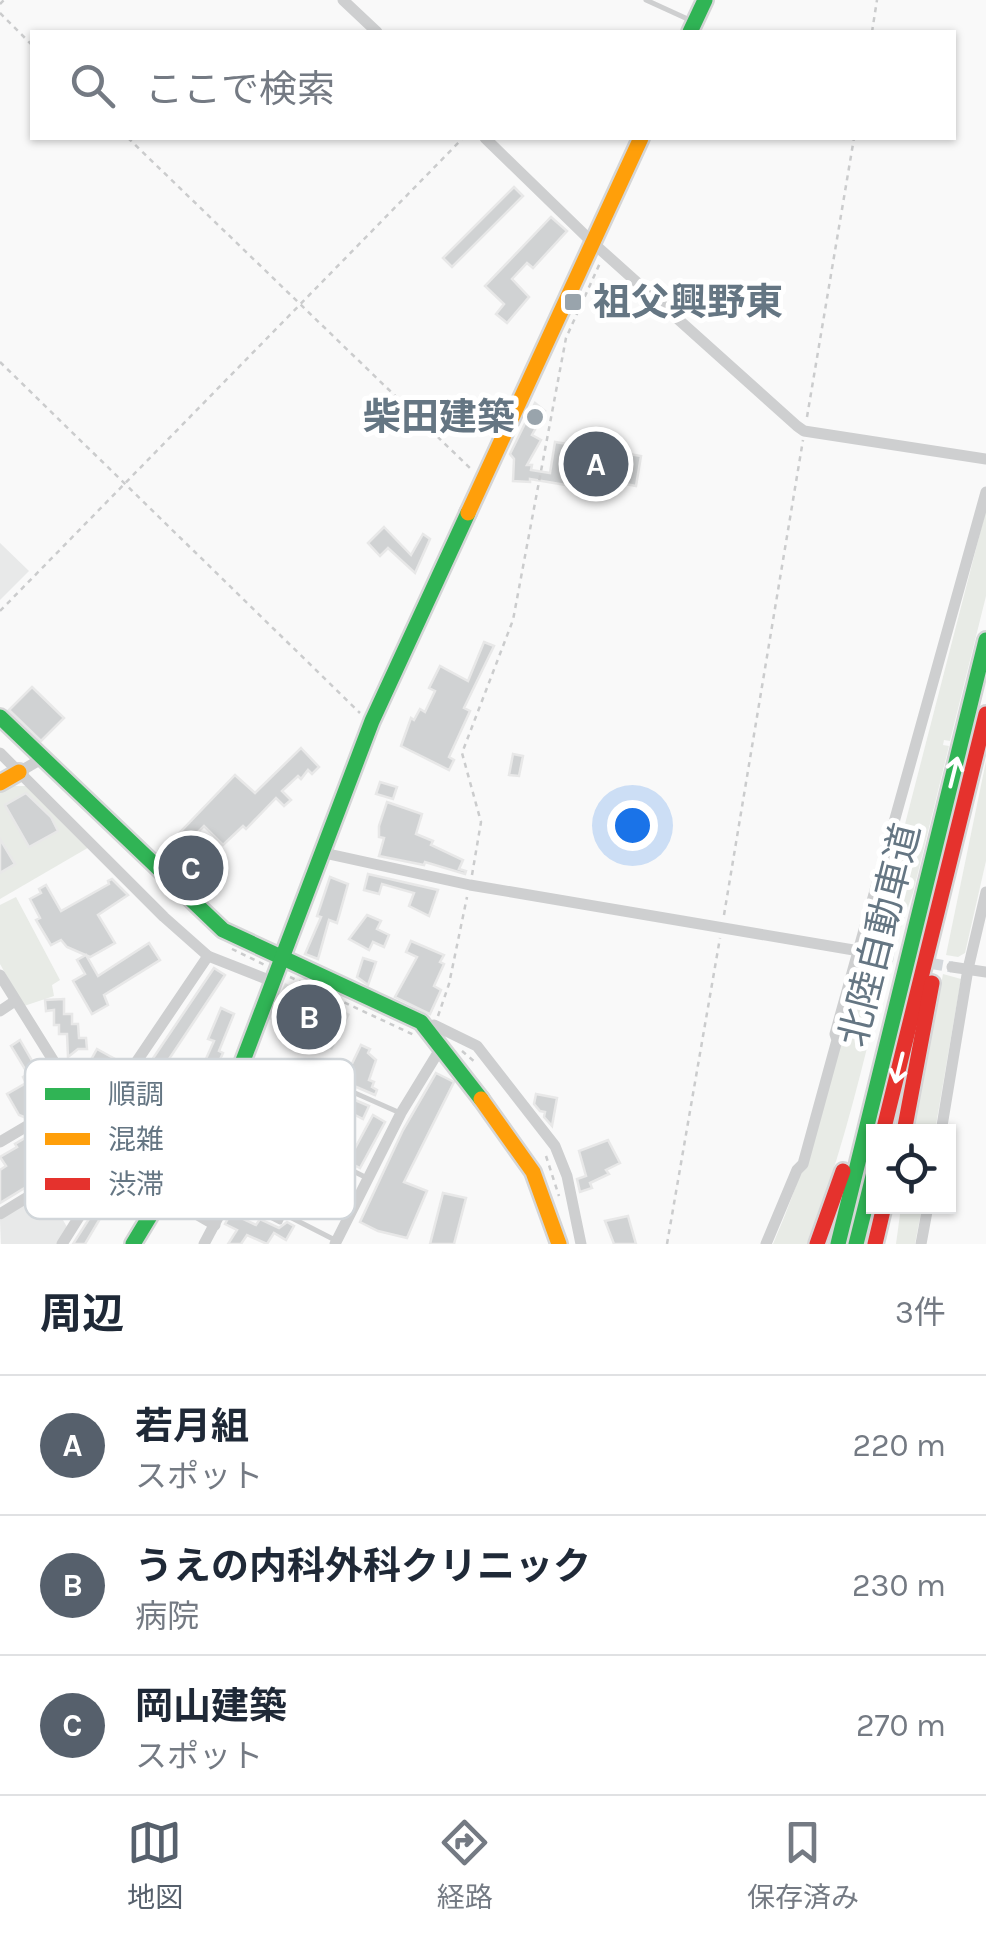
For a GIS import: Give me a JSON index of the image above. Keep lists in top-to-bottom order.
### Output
{
  "streets": {
    "main road": ["北陸自動車道"]
  },
  "places": {
    "transit": ["祖父興野東"],
    "other": ["柴田建築"]
  },
  "legend": ["順調", "混雑", "渋滞"],
  "page": {
    "search": "ここで検索",
    "pins": ["A", "C", "B"],
    "heading": ["周辺", "3件"],
    "list": [
      {
        "mark": "A",
        "name": "若月組",
        "note": "スポット",
        "value": "220 m"
      },
      {
        "mark": "B",
        "name": "うえの内科外科クリニック",
        "note": "病院",
        "value": "230 m"
      },
      {
        "mark": "C",
        "name": "岡山建築",
        "note": "スポット",
        "value": "270 m"
      }
    ],
    "nav": ["地図", "経路", "保存済み"]
  }
}
